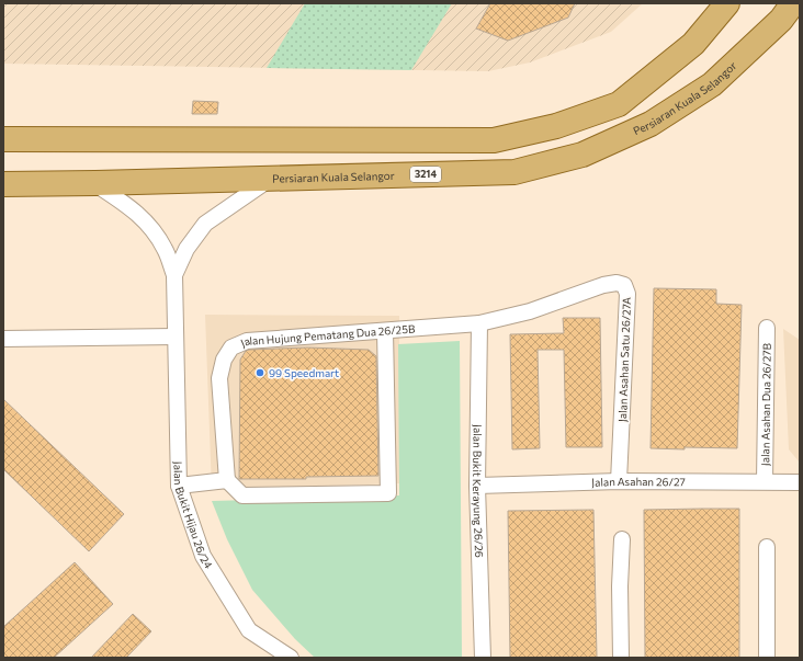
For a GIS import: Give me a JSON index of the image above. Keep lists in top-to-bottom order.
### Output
{
  "streets": {
    "main road": ["Persiaran Kuala Selangor", "3214"],
    "street": [
      "Jalan Hujung Pematang Dua 26/25B",
      "Jalan Asahan Satu 26/27A",
      "Jalan Asahan Dua 26/27B",
      "Jalan Asahan 26/27",
      "Jalan Bukit Kerayung 26/26",
      "Jalan Bukit Hijau 26/24"
    ]
  },
  "crossings": [
    ["Jalan Hujung Pematang Dua 26/25B", "Jalan Asahan Satu 26/27A"],
    ["Jalan Hujung Pematang Dua 26/25B", "Jalan Bukit Kerayung 26/26"],
    ["Jalan Asahan Satu 26/27A", "Jalan Asahan 26/27"],
    ["Jalan Asahan Satu 26/27A", "Jalan Bukit Kerayung 26/26"],
    ["Jalan Asahan Dua 26/27B", "Jalan Asahan 26/27"],
    ["Jalan Asahan 26/27", "Jalan Bukit Kerayung 26/26"]
  ],
  "places": ["99 Speedmart"]
}
